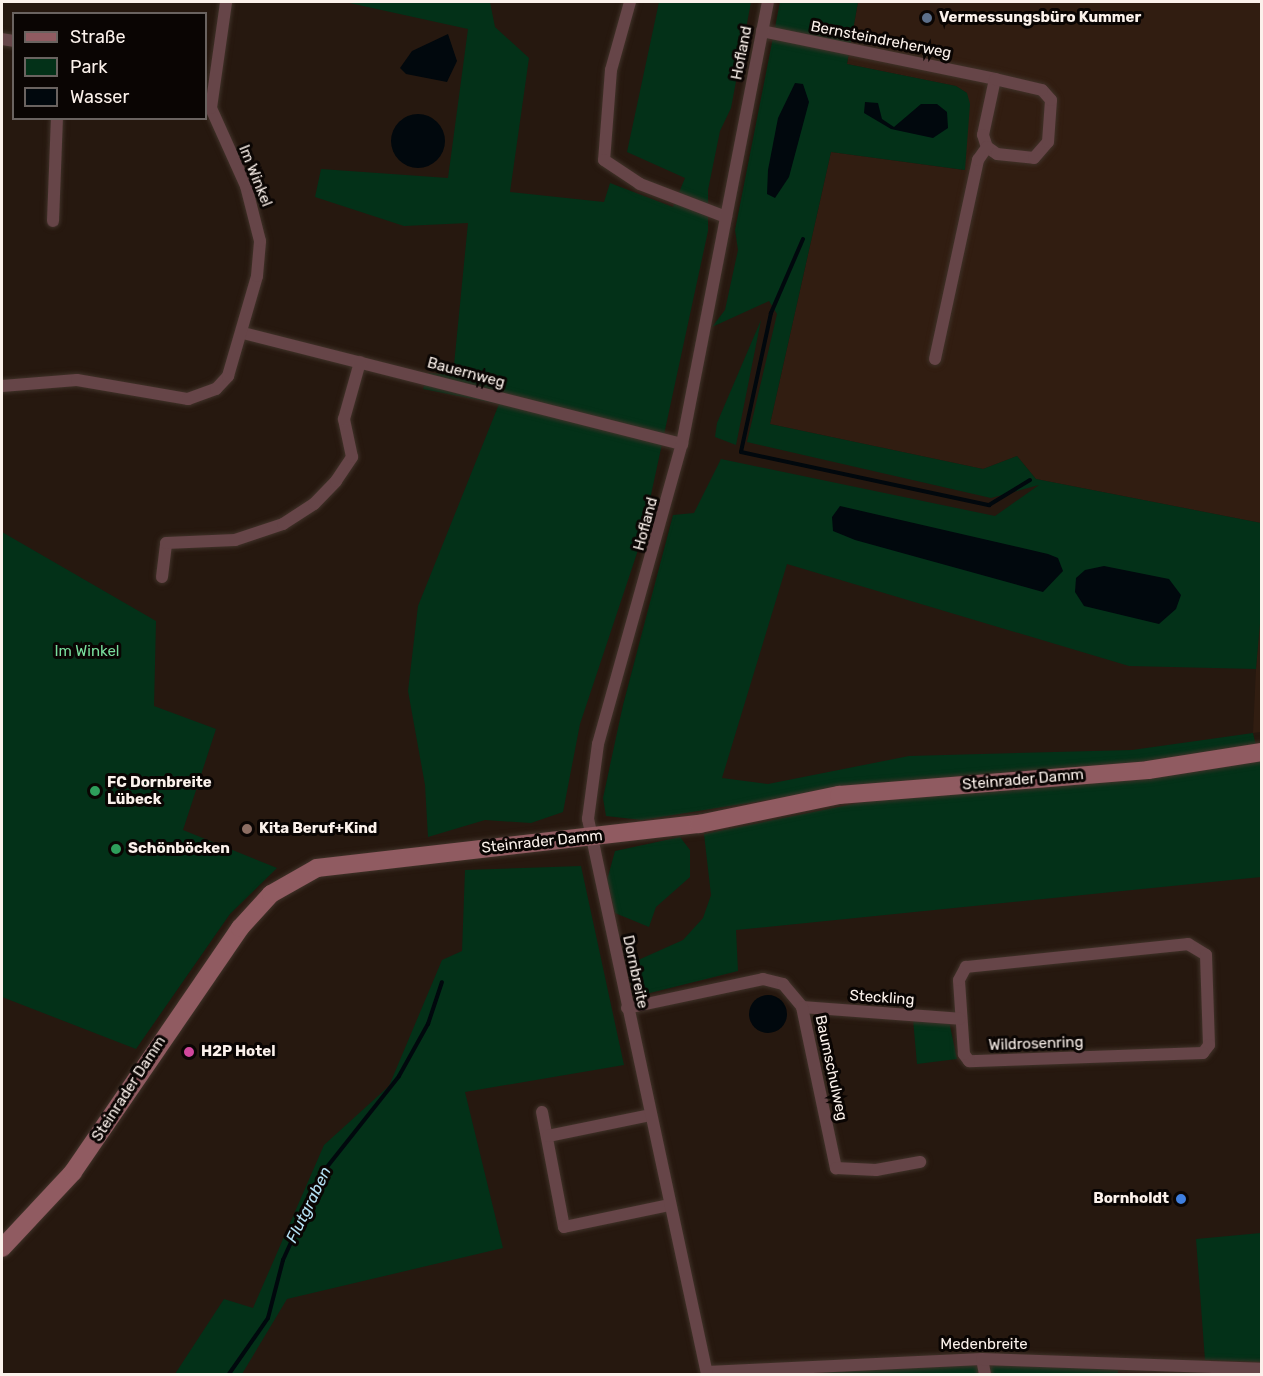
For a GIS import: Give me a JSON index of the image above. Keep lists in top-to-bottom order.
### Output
{
  "streets": {
    "main road": ["Steinrader Damm"],
    "street": [
      "Bernsteindreherweg",
      "Hofland",
      "Im Winkel",
      "Bauernweg",
      "Dornbreite",
      "Steckling",
      "Wildrosenring",
      "Baumschulweg",
      "Medenbreite"
    ]
  },
  "crossings": [
    ["Bernsteindreherweg", "Hofland"],
    ["Hofland", "Bauernweg"],
    ["Hofland", "Steinrader Damm"],
    ["Hofland", "Dornbreite"],
    ["Im Winkel", "Bauernweg"],
    ["Steinrader Damm", "Dornbreite"],
    ["Dornbreite", "Baumschulweg"],
    ["Dornbreite", "Medenbreite"],
    ["Steckling", "Wildrosenring"],
    ["Steckling", "Baumschulweg"]
  ],
  "water": ["Flutgraben"],
  "parks": ["Im Winkel"],
  "places": [
    "Vermessungsbüro Kummer",
    "FC Dornbreite Lübeck",
    "Kita Beruf+Kind",
    "Schönböcken",
    "H2P Hotel",
    "Bornholdt"
  ],
  "legend": ["Straße", "Park", "Wasser"]
}
